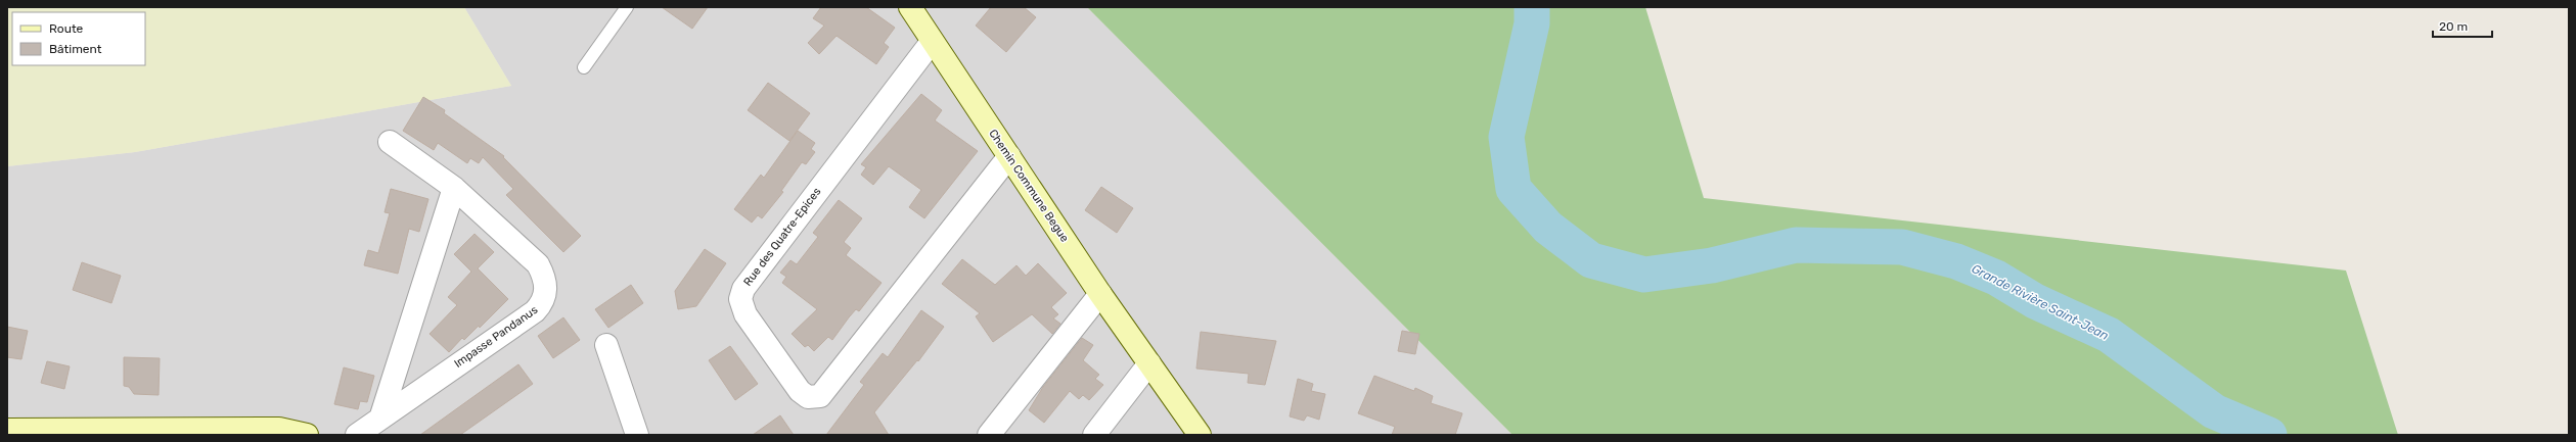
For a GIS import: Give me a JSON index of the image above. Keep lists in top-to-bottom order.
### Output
{
  "streets": {
    "street": ["Chemin Commune Begue", "Rue des Quatre-Epices", "Impasse Pandanus"]
  },
  "crossings": [
    ["Chemin Commune Begue", "Rue des Quatre-Epices"]
  ],
  "water": ["Grande Rivière Saint-Jean"],
  "legend": ["Route", "Bâtiment"],
  "scale_bar": "20 m"
}
